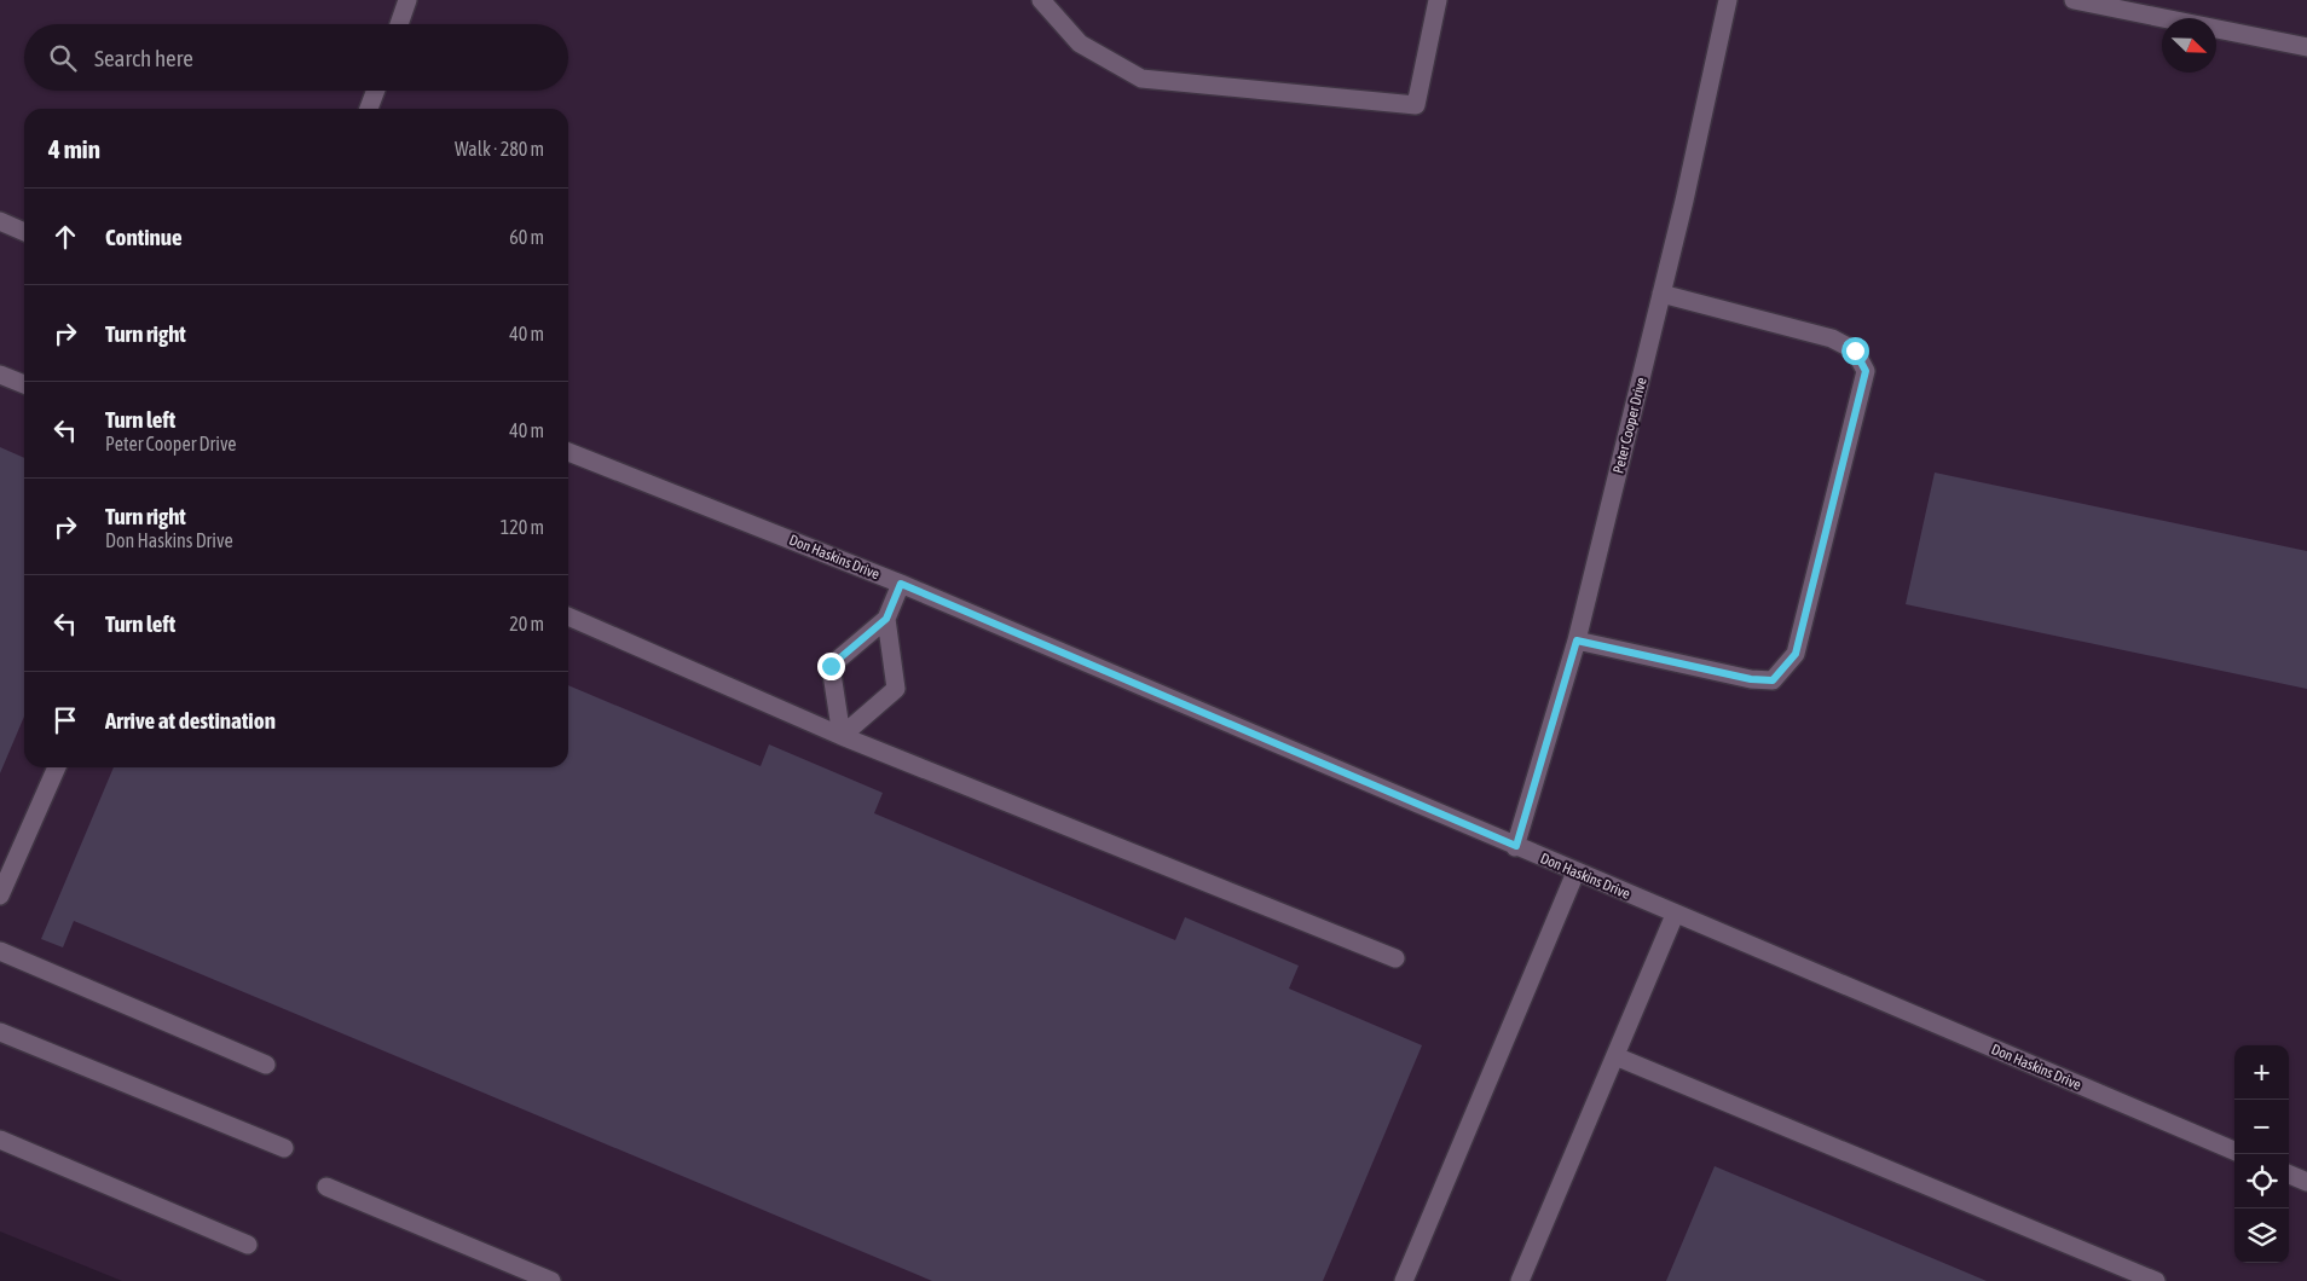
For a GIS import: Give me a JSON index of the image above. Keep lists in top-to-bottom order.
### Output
{
  "streets": {
    "street": ["Peter Cooper Drive", "Don Haskins Drive"]
  },
  "crossings": [
    ["Peter Cooper Drive", "Don Haskins Drive"]
  ],
  "north": "bottom right",
  "page": {
    "search": "Search here",
    "heading": ["4 min", "Walk · 280 m"],
    "list": [
      ["Continue", "60 m"],
      ["Turn right", "40 m"],
      ["Turn left", "Peter Cooper Drive", "40 m"],
      ["Turn right", "Don Haskins Drive", "120 m"],
      ["Turn left", "20 m"],
      "Arrive at destination"
    ],
    "map_buttons": ["+", "−"]
  }
}
